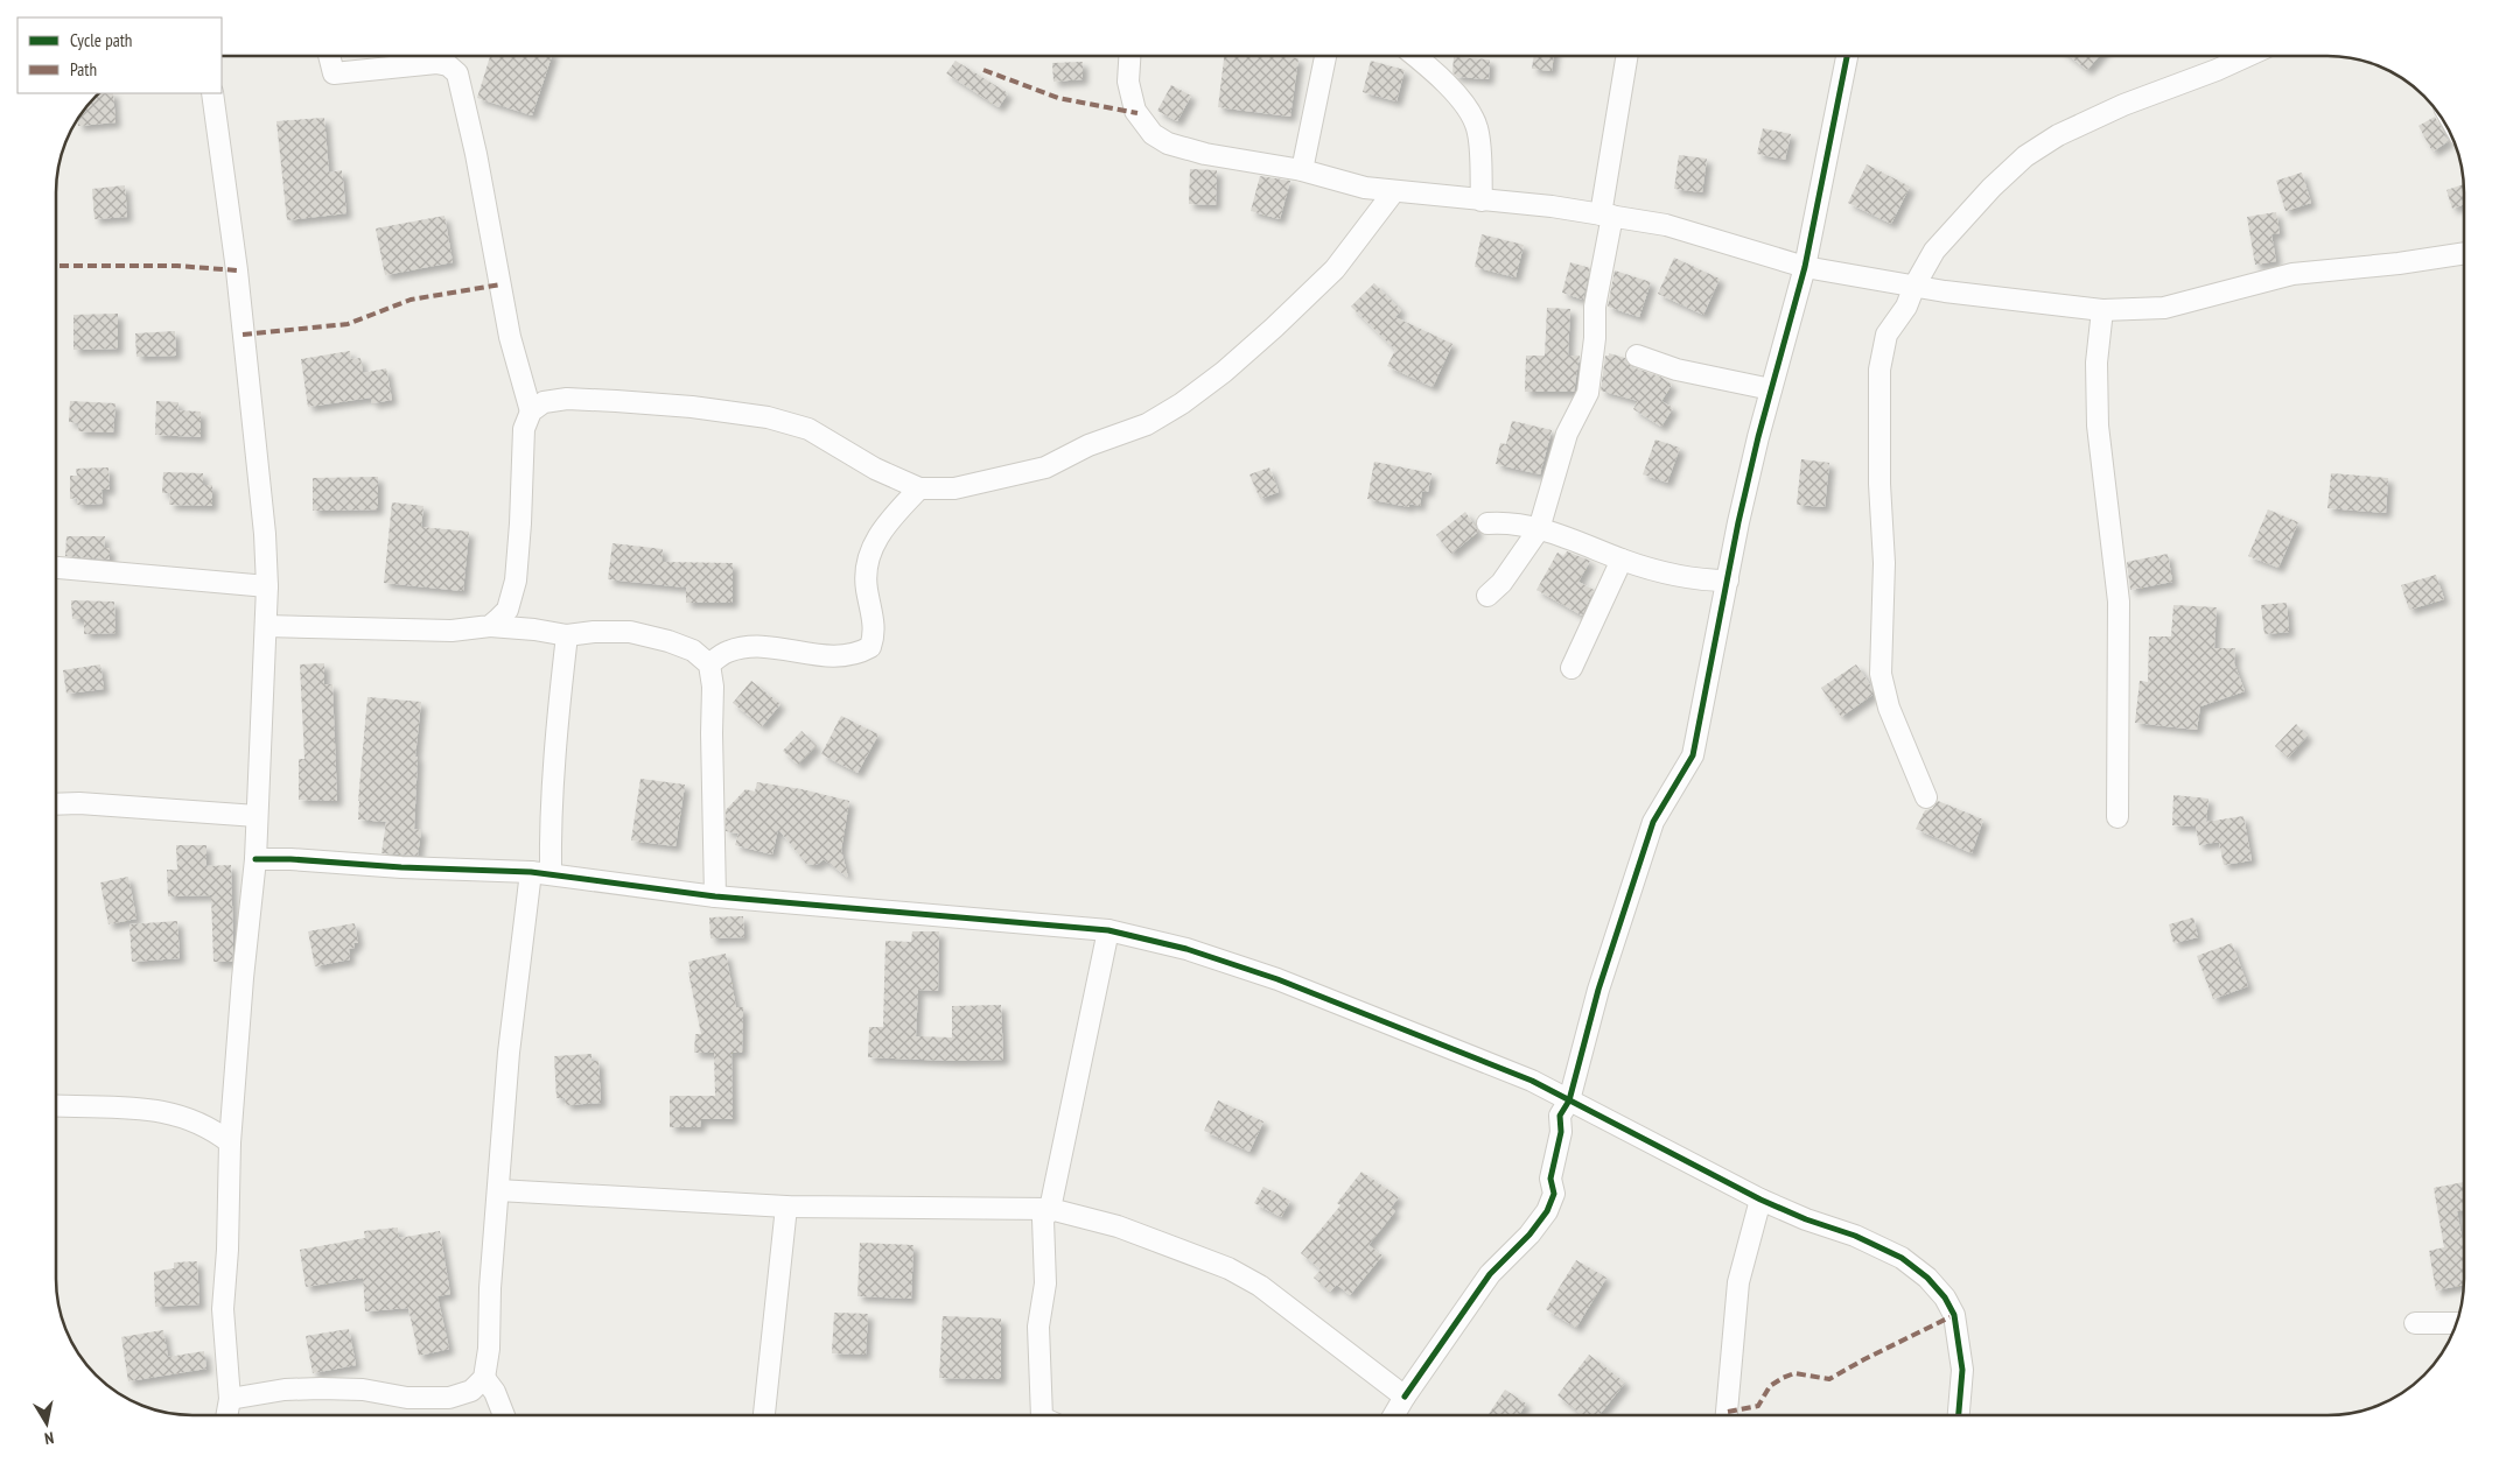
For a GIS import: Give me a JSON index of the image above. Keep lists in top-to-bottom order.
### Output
{
  "legend": ["Cycle path", "Path"],
  "north": "bottom"
}
